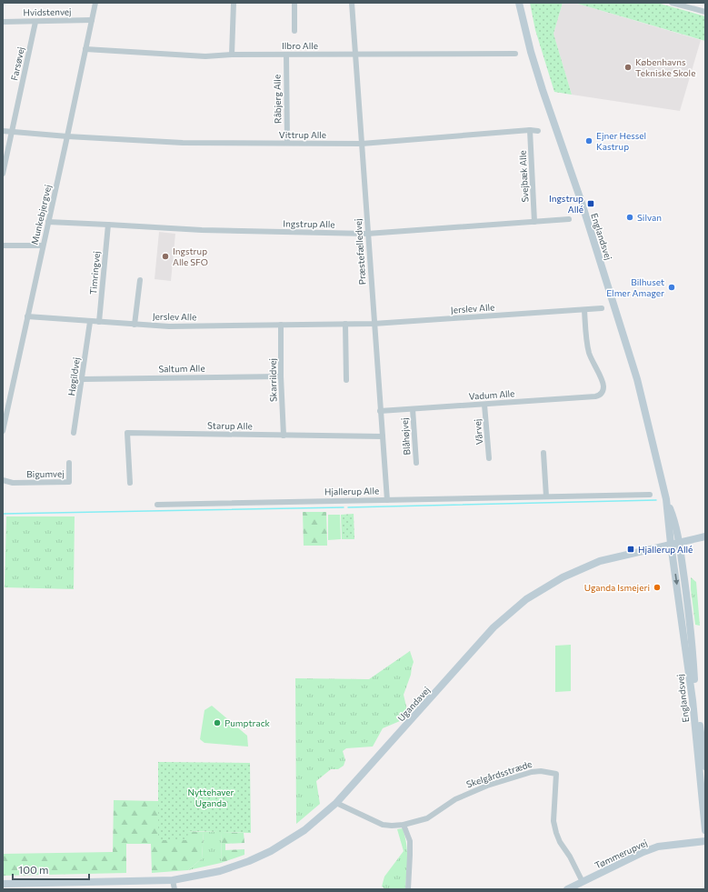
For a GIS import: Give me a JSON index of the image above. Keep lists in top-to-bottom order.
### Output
{
  "streets": {
    "main road": ["Englandsvej", "Ugandavej", "Tømmerupvej"],
    "street": [
      "Hvidstenvej",
      "Ilbro Alle",
      "Farsøvej",
      "Råbjerg Alle",
      "Vittrup Alle",
      "Svejbæk Alle",
      "Munkebjergvej",
      "Ingstrup Alle",
      "Præstefælledvej",
      "Timringvej",
      "Jerslev Alle",
      "Saltum Alle",
      "Høgildvej",
      "Skarrildvej",
      "Vadum Alle",
      "Starup Alle",
      "Vårvej",
      "Blåhøjvej",
      "Bigumvej",
      "Hjallerup Alle",
      "Skelgårdsstræde"
    ]
  },
  "crossings": [
    ["Hvidstenvej", "Farsøvej"],
    ["Hvidstenvej", "Munkebjergvej"],
    ["Ilbro Alle", "Råbjerg Alle"],
    ["Ilbro Alle", "Munkebjergvej"],
    ["Ilbro Alle", "Præstefælledvej"],
    ["Farsøvej", "Vittrup Alle"],
    ["Råbjerg Alle", "Vittrup Alle"],
    ["Vittrup Alle", "Svejbæk Alle"],
    ["Vittrup Alle", "Munkebjergvej"],
    ["Vittrup Alle", "Præstefælledvej"],
    ["Svejbæk Alle", "Ingstrup Alle"],
    ["Munkebjergvej", "Ingstrup Alle"],
    ["Munkebjergvej", "Jerslev Alle"],
    ["Ingstrup Alle", "Præstefælledvej"],
    ["Ingstrup Alle", "Timringvej"],
    ["Englandsvej", "Ugandavej"],
    ["Præstefælledvej", "Jerslev Alle"],
    ["Præstefælledvej", "Vadum Alle"],
    ["Præstefælledvej", "Starup Alle"],
    ["Præstefælledvej", "Hjallerup Alle"],
    ["Timringvej", "Jerslev Alle"],
    ["Jerslev Alle", "Høgildvej"],
    ["Jerslev Alle", "Skarrildvej"],
    ["Jerslev Alle", "Vadum Alle"],
    ["Saltum Alle", "Høgildvej"],
    ["Saltum Alle", "Skarrildvej"],
    ["Skarrildvej", "Starup Alle"],
    ["Vadum Alle", "Vårvej"],
    ["Vadum Alle", "Blåhøjvej"],
    ["Ugandavej", "Skelgårdsstræde"],
    ["Skelgårdsstræde", "Tømmerupvej"]
  ],
  "parks": ["Nyttehaver Uganda"],
  "places": {
    "other": [
      "Københavns Tekniske Skole",
      "Ejner Hessel Kastrup",
      "Silvan",
      "Ingstrup Alle SFO",
      "Bilhuset Elmer Amager",
      "Uganda Ismejeri",
      "Pumptrack"
    ],
    "transit": ["Ingstrup Allé", "Hjallerup Allé"]
  },
  "scale_bar": "100 m"
}
